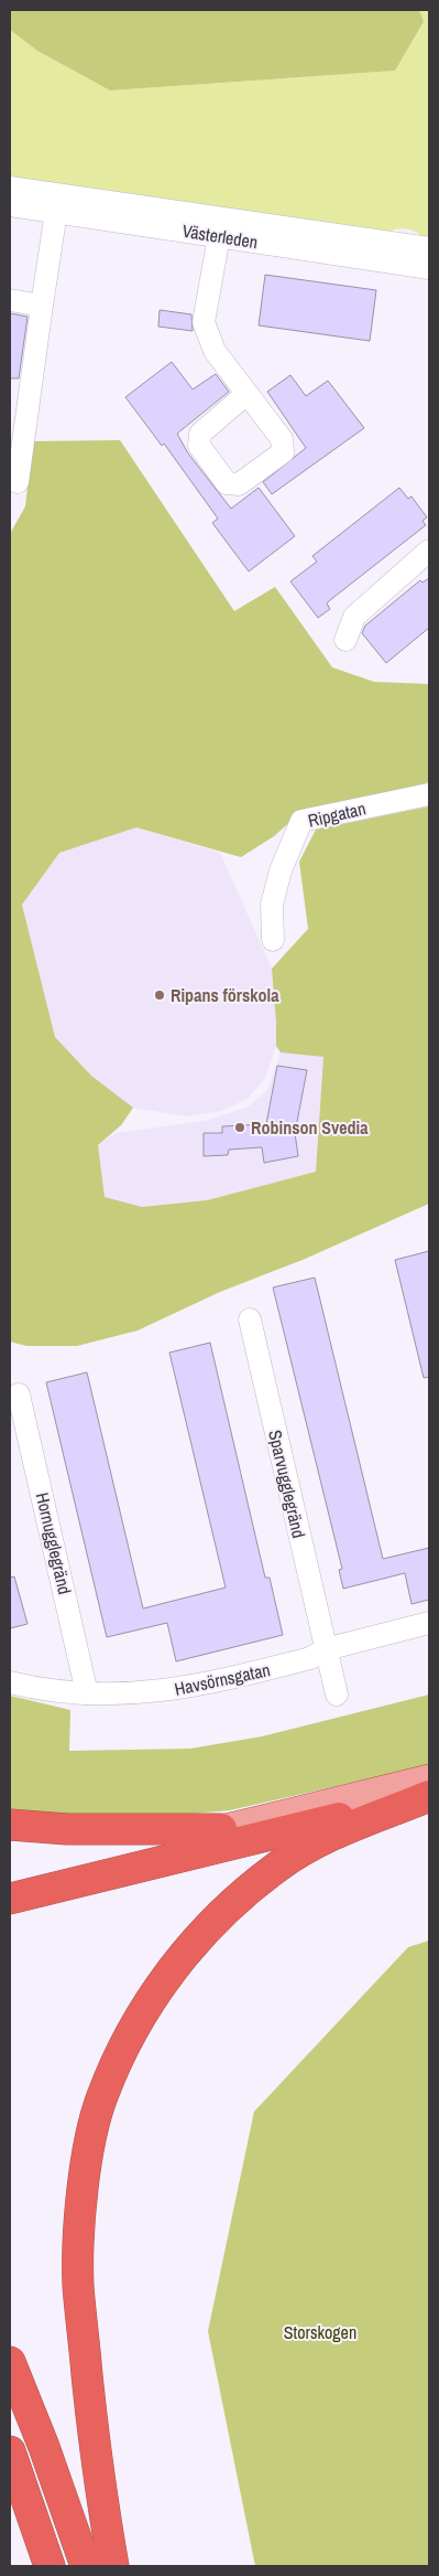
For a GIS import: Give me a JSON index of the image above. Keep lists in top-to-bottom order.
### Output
{
  "streets": {
    "street": [
      "Västerleden",
      "Ripgatan",
      "Sparvugglegränd",
      "Hornugglegränd",
      "Havsörnsgatan"
    ]
  },
  "crossings": [
    ["Sparvugglegränd", "Havsörnsgatan"],
    ["Hornugglegränd", "Havsörnsgatan"]
  ],
  "parks": ["Storskogen"],
  "places": ["Ripans förskola", "Robinson Svedia"]
}
